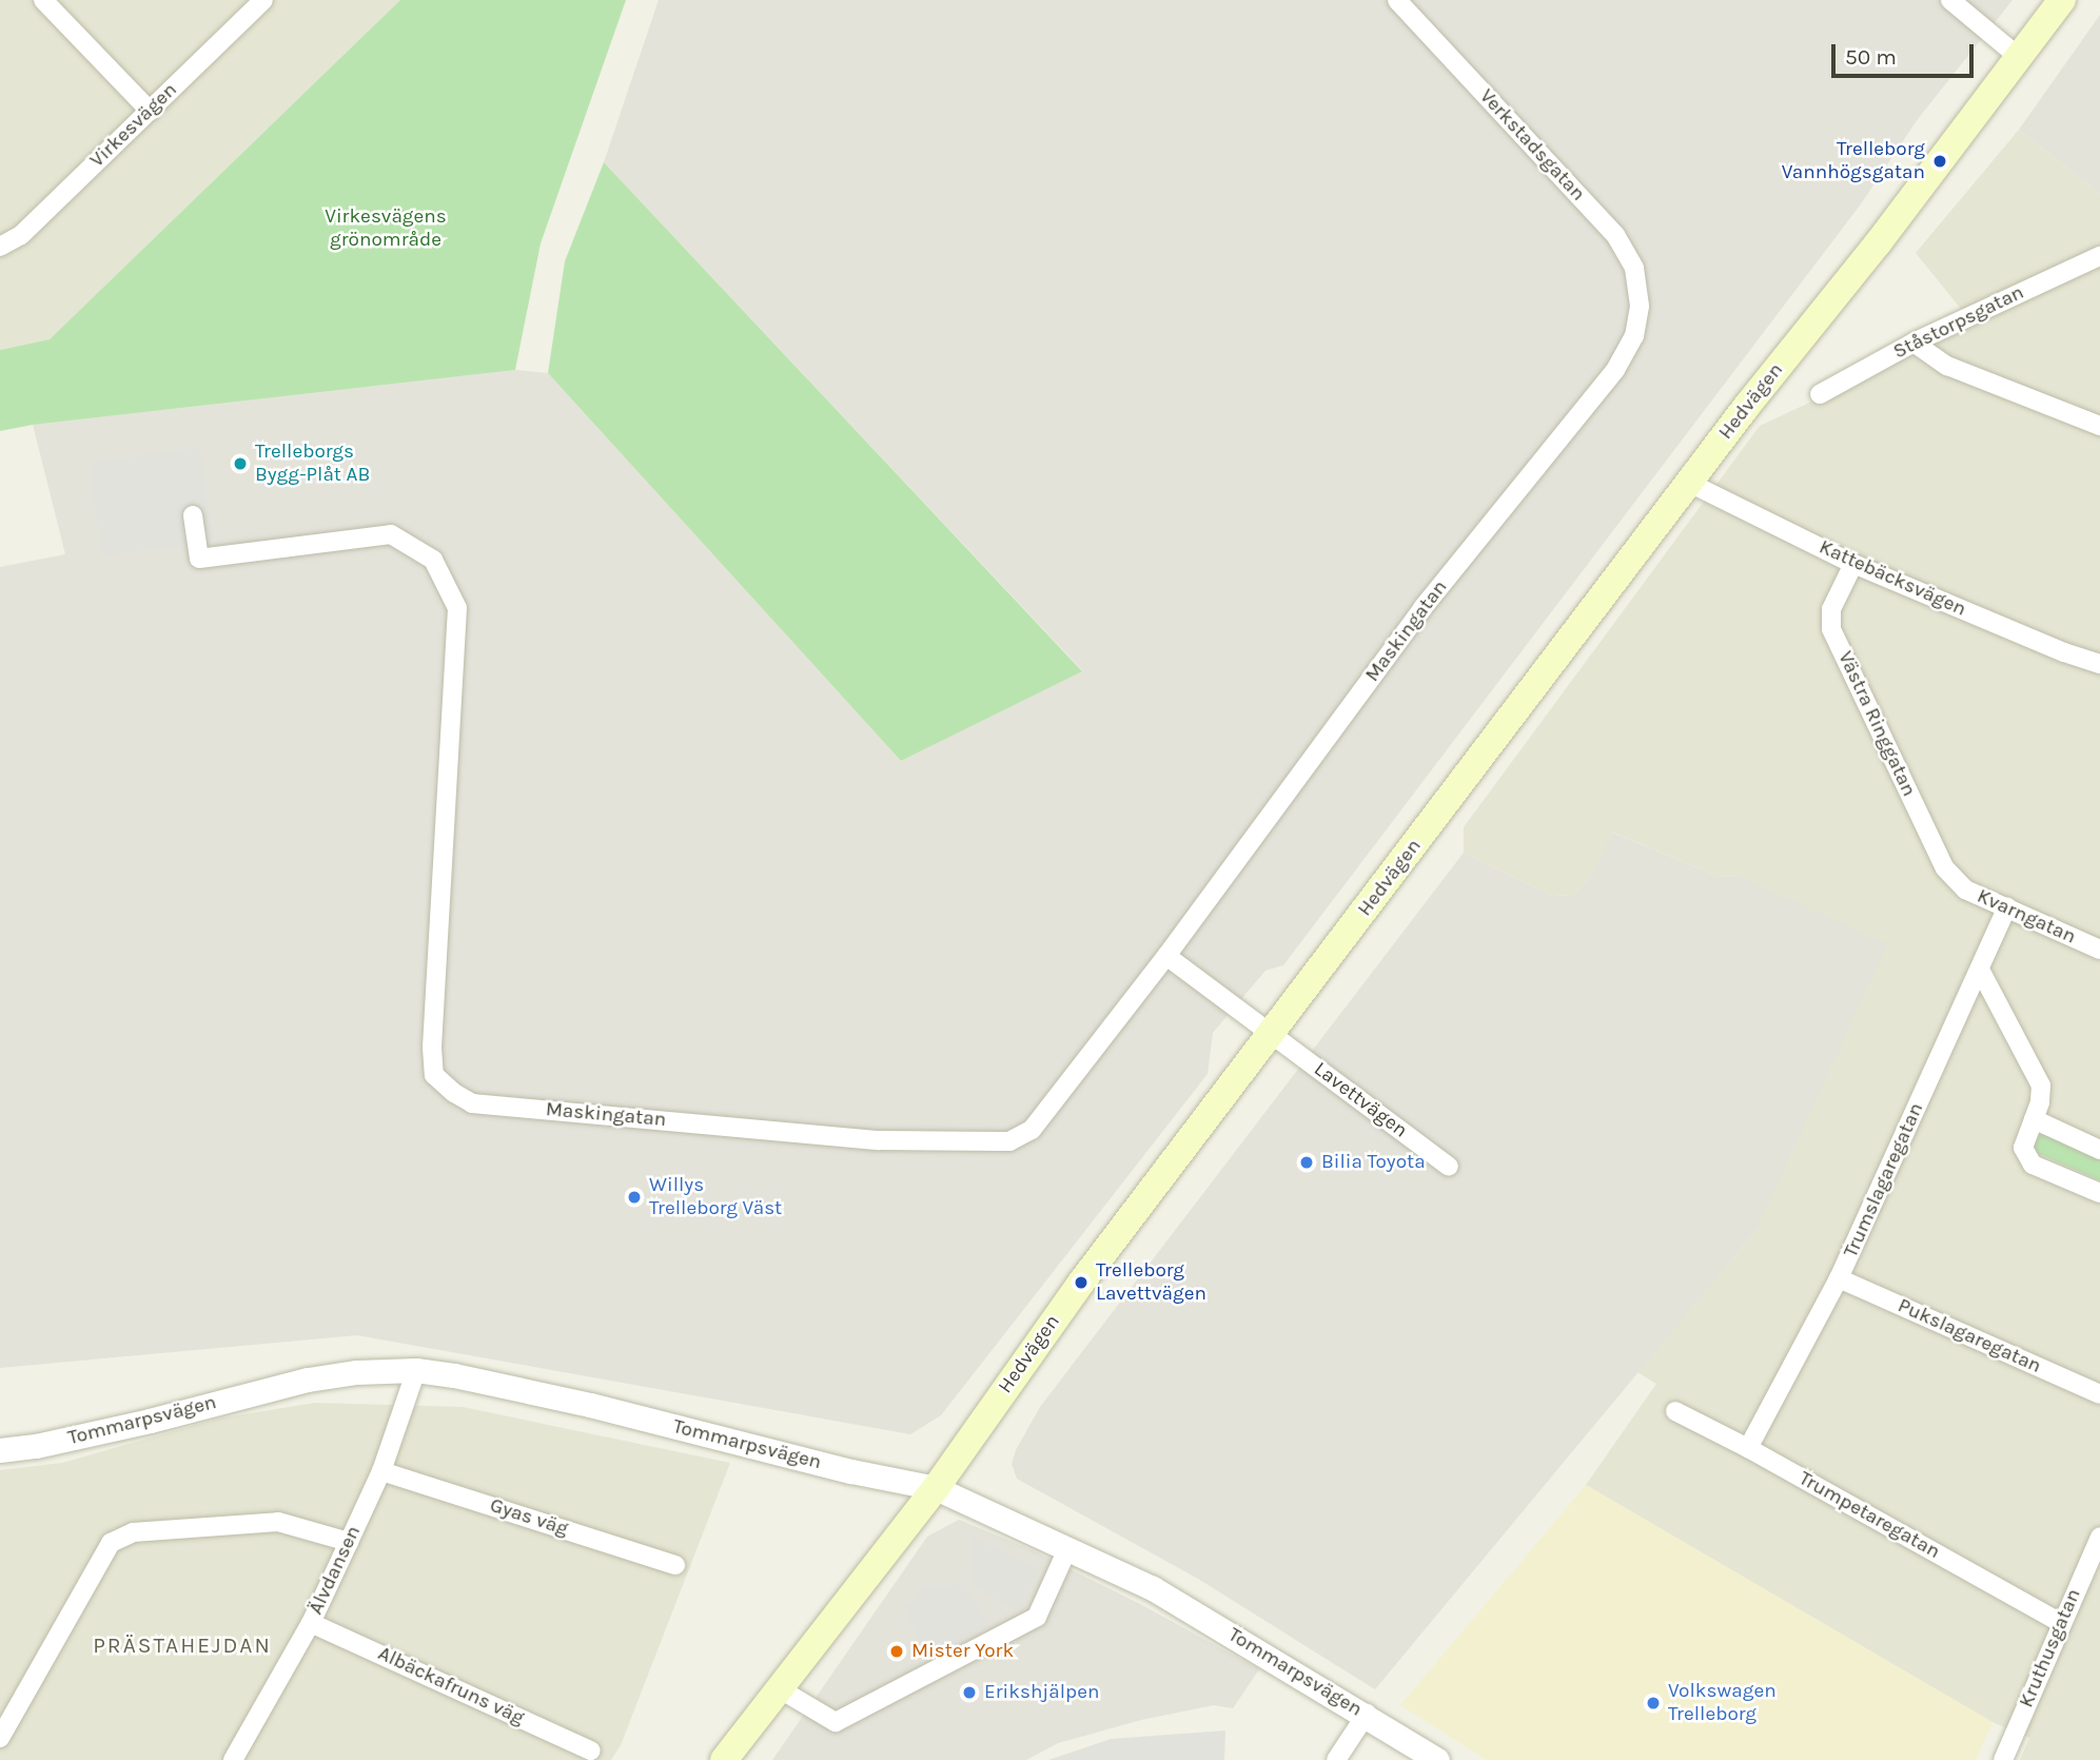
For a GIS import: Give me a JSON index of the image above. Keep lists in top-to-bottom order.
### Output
{
  "streets": {
    "main road": ["Hedvägen"],
    "street": [
      "Virkesvägen",
      "Verkstadsgatan",
      "Ståstorpsgatan",
      "Kattebäcksvägen",
      "Maskingatan",
      "Västra Ringgatan",
      "Kvarngatan",
      "Lavettvägen",
      "Trumslagaregatan",
      "Pukslagaregatan",
      "Tommarpsvägen",
      "Trumpetaregatan",
      "Gyas väg",
      "Älvdansen",
      "Kruthusgatan",
      "Albäckafruns väg"
    ]
  },
  "crossings": [
    ["Verkstadsgatan", "Maskingatan"],
    ["Hedvägen", "Kattebäcksvägen"],
    ["Hedvägen", "Lavettvägen"],
    ["Hedvägen", "Tommarpsvägen"],
    ["Kattebäcksvägen", "Västra Ringgatan"],
    ["Västra Ringgatan", "Kvarngatan"],
    ["Kvarngatan", "Trumslagaregatan"],
    ["Trumslagaregatan", "Pukslagaregatan"],
    ["Trumslagaregatan", "Trumpetaregatan"],
    ["Tommarpsvägen", "Älvdansen"],
    ["Trumpetaregatan", "Kruthusgatan"],
    ["Gyas väg", "Älvdansen"],
    ["Älvdansen", "Albäckafruns väg"]
  ],
  "districts": ["PRÄSTAHEJDAN"],
  "parks": ["Virkesvägens grönområde"],
  "places": [
    "Trelleborg Vannhögsgatan",
    "Trelleborgs Bygg-Plåt AB",
    "Bilia Toyota",
    "Willys Trelleborg Väst",
    "Trelleborg Lavettvägen",
    "Mister York",
    "Erikshjälpen",
    "Volkswagen Trelleborg"
  ],
  "scale_bar": "50 m"
}
